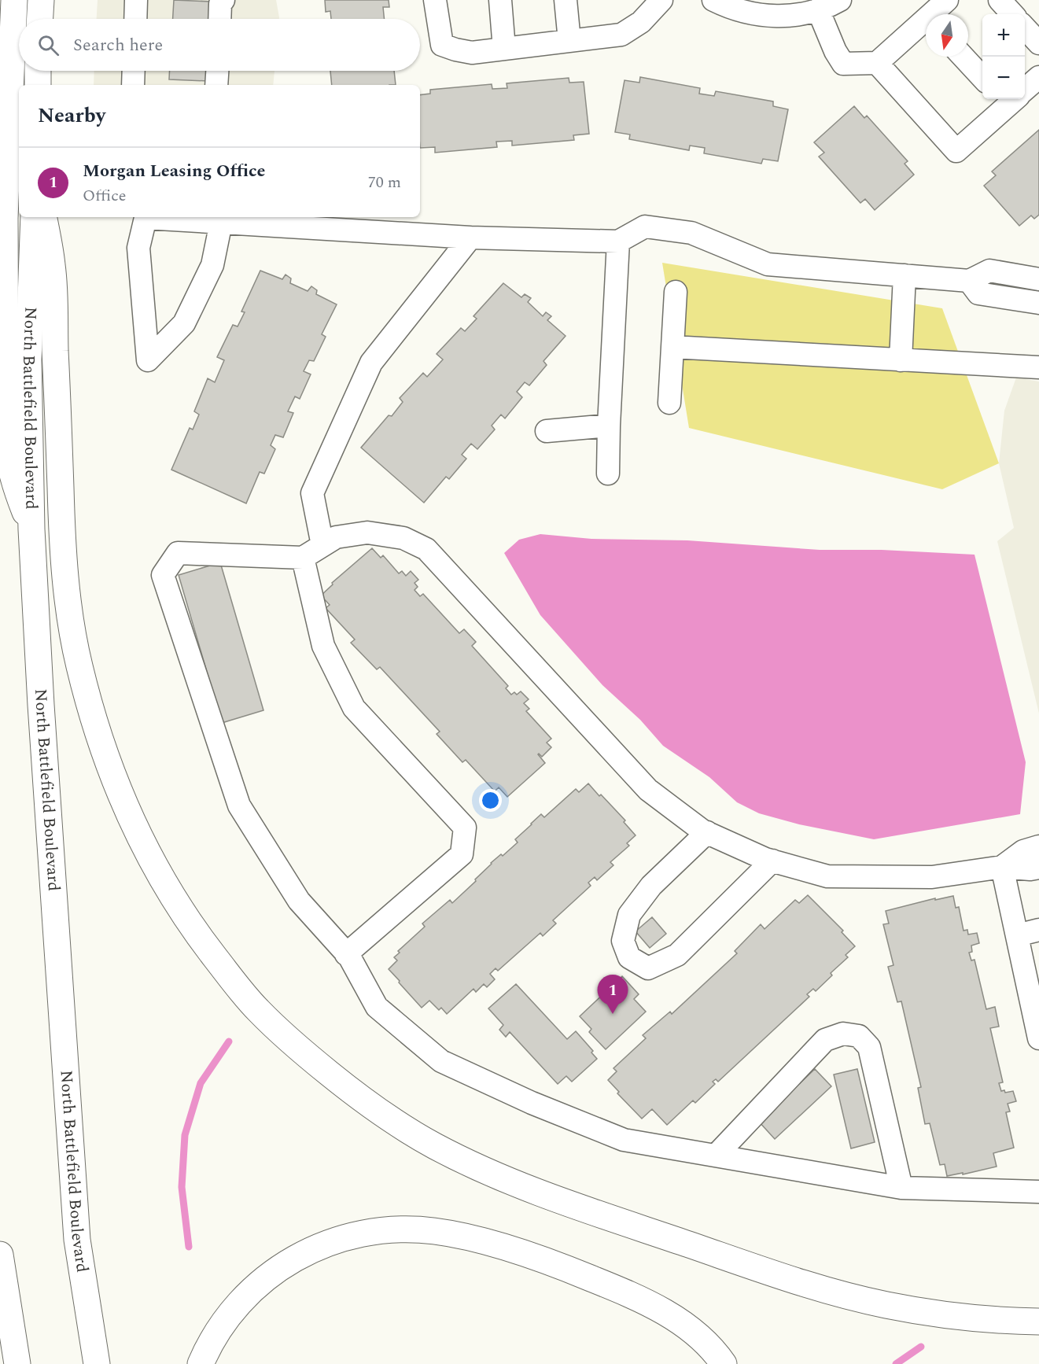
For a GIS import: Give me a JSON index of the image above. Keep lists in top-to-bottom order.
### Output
{
  "streets": {
    "main road": ["North Battlefield Boulevard"]
  },
  "north": "bottom",
  "page": {
    "map_buttons": ["+", "−"],
    "search": "Search here",
    "heading": "Nearby",
    "list": [
      {
        "mark": "1",
        "name": "Morgan Leasing Office",
        "note": "Office",
        "value": "70 m"
      }
    ],
    "pins": "1"
  }
}
